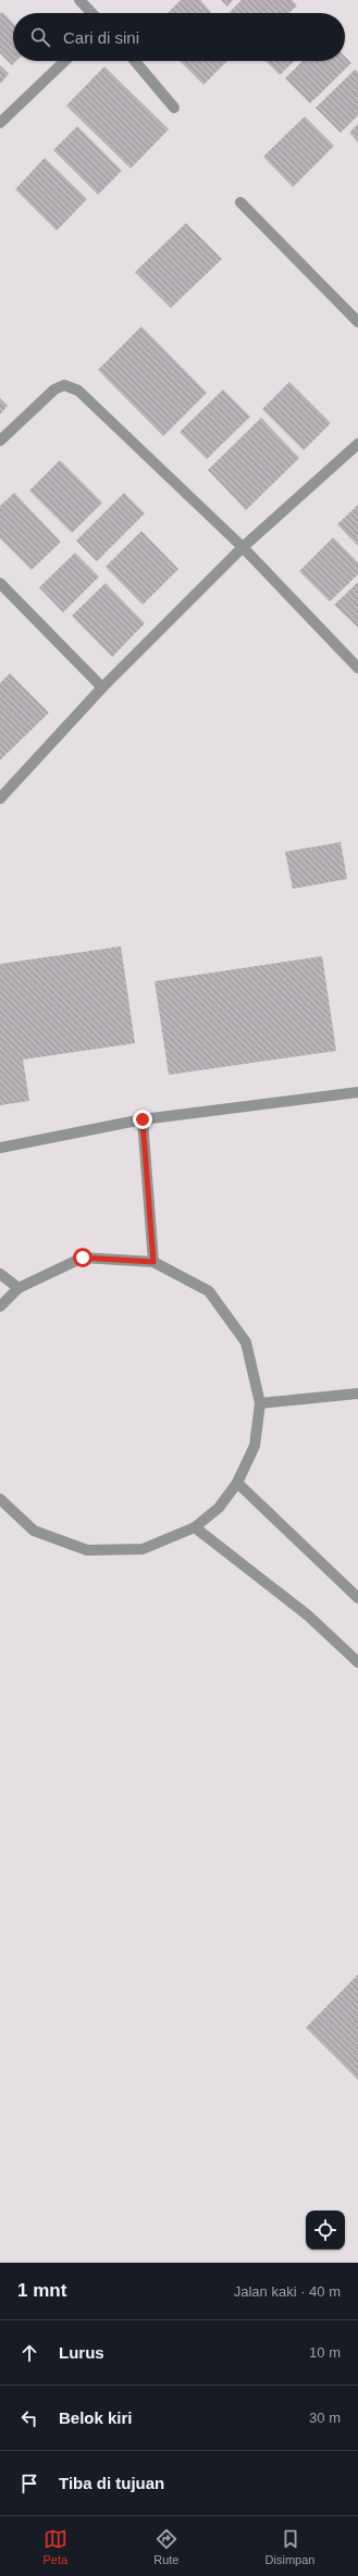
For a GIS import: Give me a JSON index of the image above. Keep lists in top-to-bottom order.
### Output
{
  "page": {
    "search": "Cari di sini",
    "heading": ["1 mnt", "Jalan kaki · 40 m"],
    "list": [
      ["Lurus", "10 m"],
      ["Belok kiri", "30 m"],
      "Tiba di tujuan"
    ],
    "nav": ["Peta", "Rute", "Disimpan"]
  }
}
